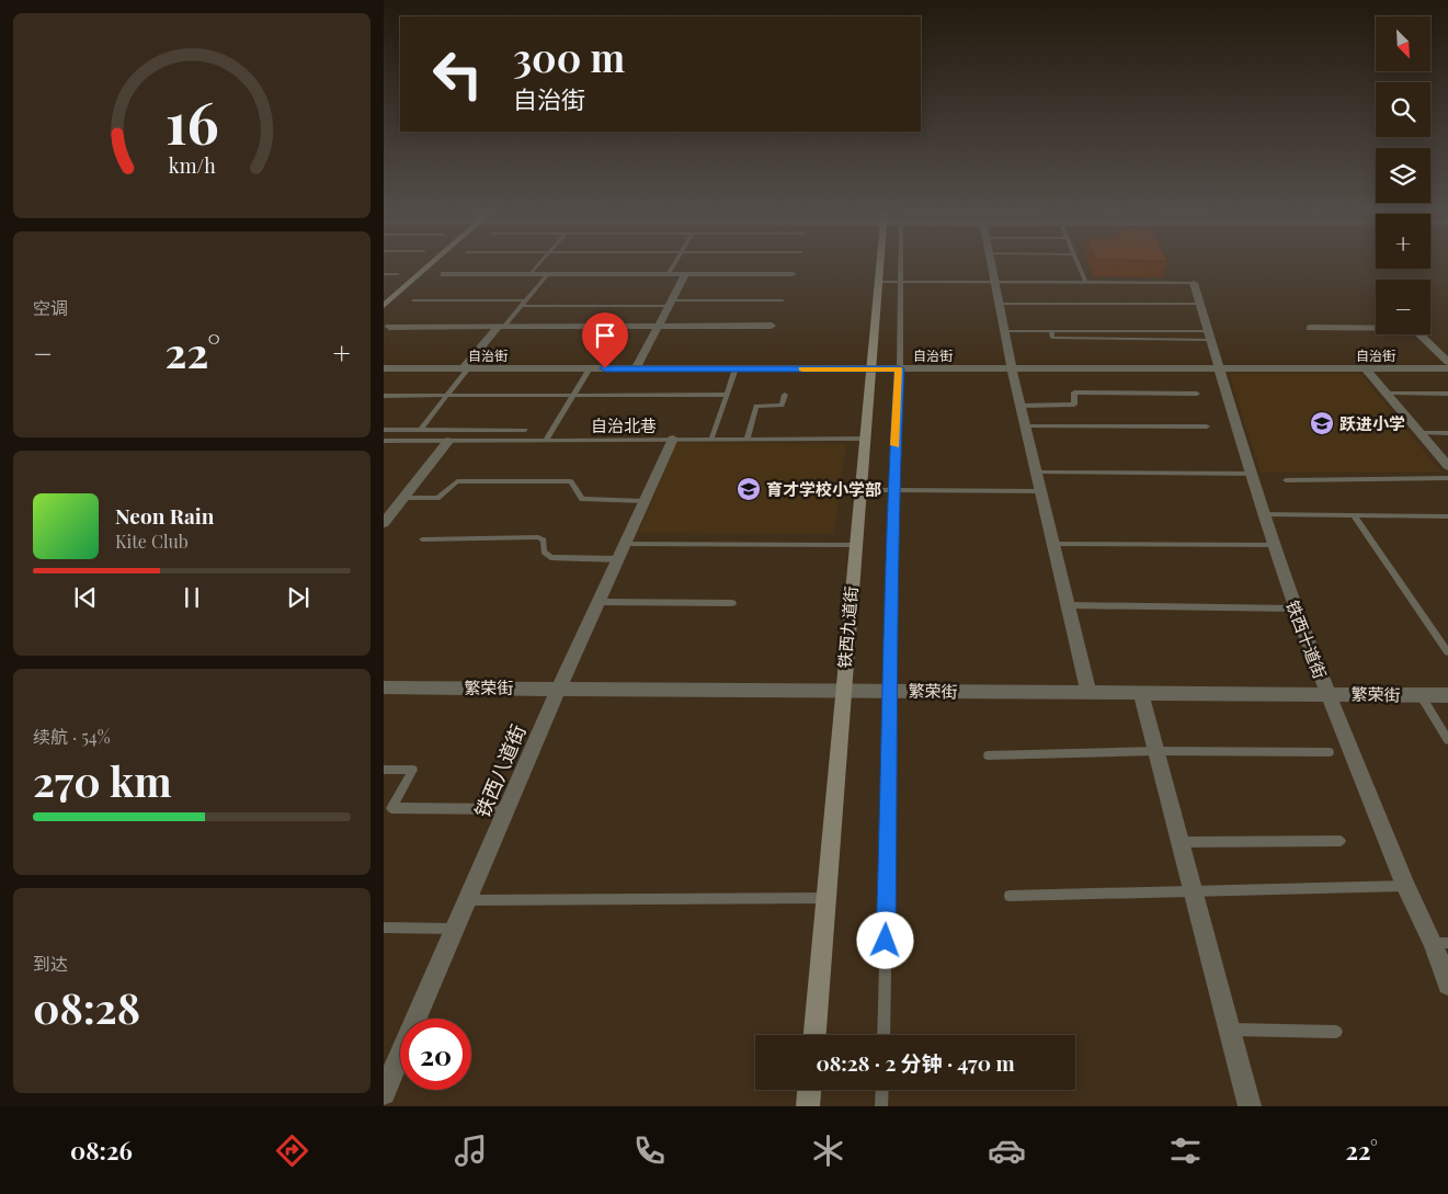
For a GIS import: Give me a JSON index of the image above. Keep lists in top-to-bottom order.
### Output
{
  "streets": {
    "main road": ["铁西九道街"],
    "street": [
      "自治街",
      "铁西十道街",
      "繁荣街",
      "铁西八道街"
    ],
    "lane": ["自治北巷"]
  },
  "crossings": [
    ["自治街", "铁西九道街"],
    ["自治街", "铁西十道街"],
    ["自治北巷", "铁西九道街"],
    ["自治北巷", "铁西八道街"],
    ["铁西九道街", "繁荣街"],
    ["铁西十道街", "繁荣街"],
    ["繁荣街", "铁西八道街"]
  ],
  "places": {
    "school or university": ["跃进小学", "育才学校小学部"]
  },
  "north": "bottom right",
  "page": {
    "map_buttons": ["+", "−"],
    "turn": ["300 m", "自治街"],
    "tile": [
      "空调",
      ["续航 · 54%", "270 km"],
      ["到达", "08:28"]
    ],
    "heat": ["−", "22°", "+"],
    "song": ["Neon Rain", "Kite Club"],
    "limit": "20",
    "trip": "08:28 · 2 分钟 · 470 m",
    "tabs": ["08:26", "22°"],
    "gauge": ["16", "km/h"]
  }
}
